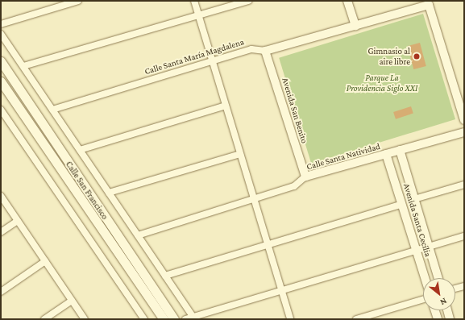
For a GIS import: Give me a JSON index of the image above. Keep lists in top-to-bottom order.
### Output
{
  "streets": {
    "main road": ["Calle San Francisco"],
    "street": [
      "Calle Santa María Magdalena",
      "Avenida San Benito",
      "Calle Santa Natividad",
      "Avenida Santa Cecilia"
    ]
  },
  "crossings": [
    ["Calle Santa María Magdalena", "Avenida San Benito"],
    ["Avenida San Benito", "Calle Santa Natividad"],
    ["Calle Santa Natividad", "Avenida Santa Cecilia"]
  ],
  "parks": ["Parque La Providencia Siglo XXI"],
  "places": ["Gimnasio al aire libre"],
  "north": "bottom right"
}
